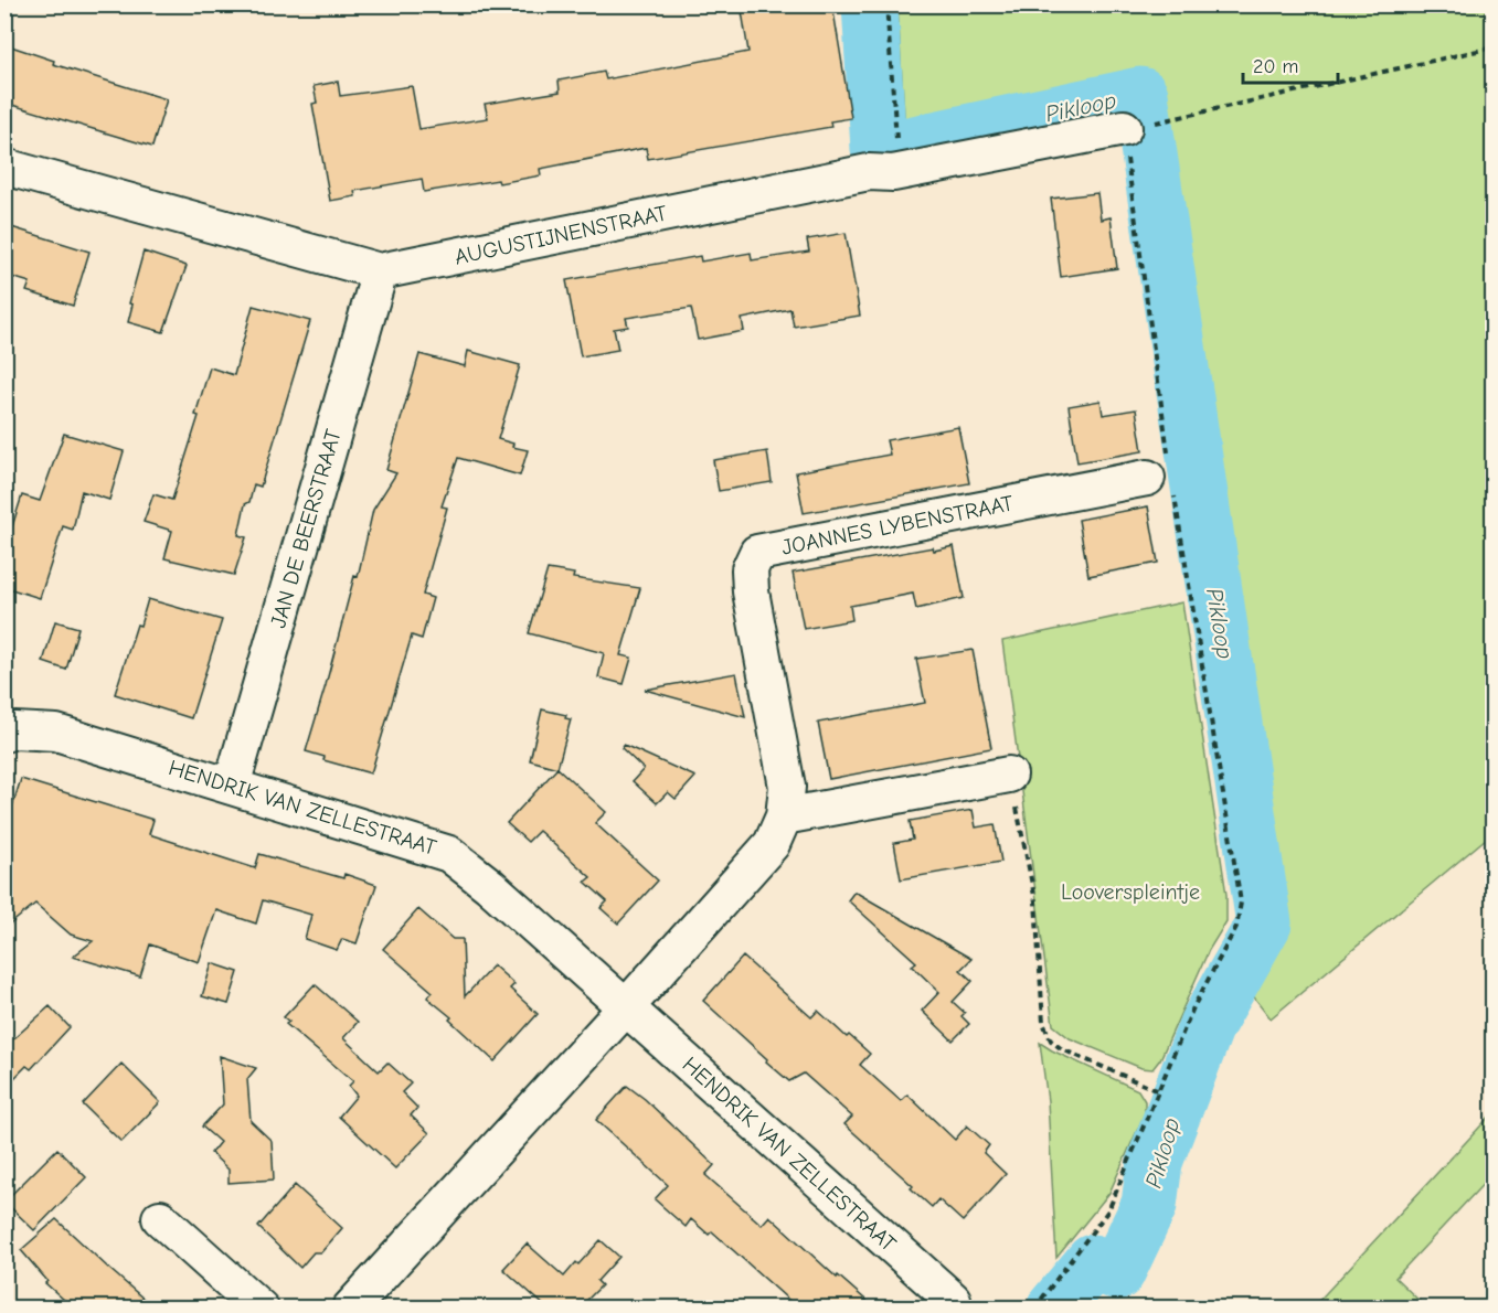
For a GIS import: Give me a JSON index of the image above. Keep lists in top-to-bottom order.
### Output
{
  "streets": {
    "street": [
      "AUGUSTIJNENSTRAAT",
      "JOANNES LYBENSTRAAT",
      "JAN DE BEERSTRAAT",
      "HENDRIK VAN ZELLESTRAAT"
    ]
  },
  "crossings": [
    ["AUGUSTIJNENSTRAAT", "JAN DE BEERSTRAAT"],
    ["JOANNES LYBENSTRAAT", "HENDRIK VAN ZELLESTRAAT"],
    ["JAN DE BEERSTRAAT", "HENDRIK VAN ZELLESTRAAT"]
  ],
  "water": ["Pikloop"],
  "parks": ["Looverspleintje"],
  "scale_bar": "20 m"
}
